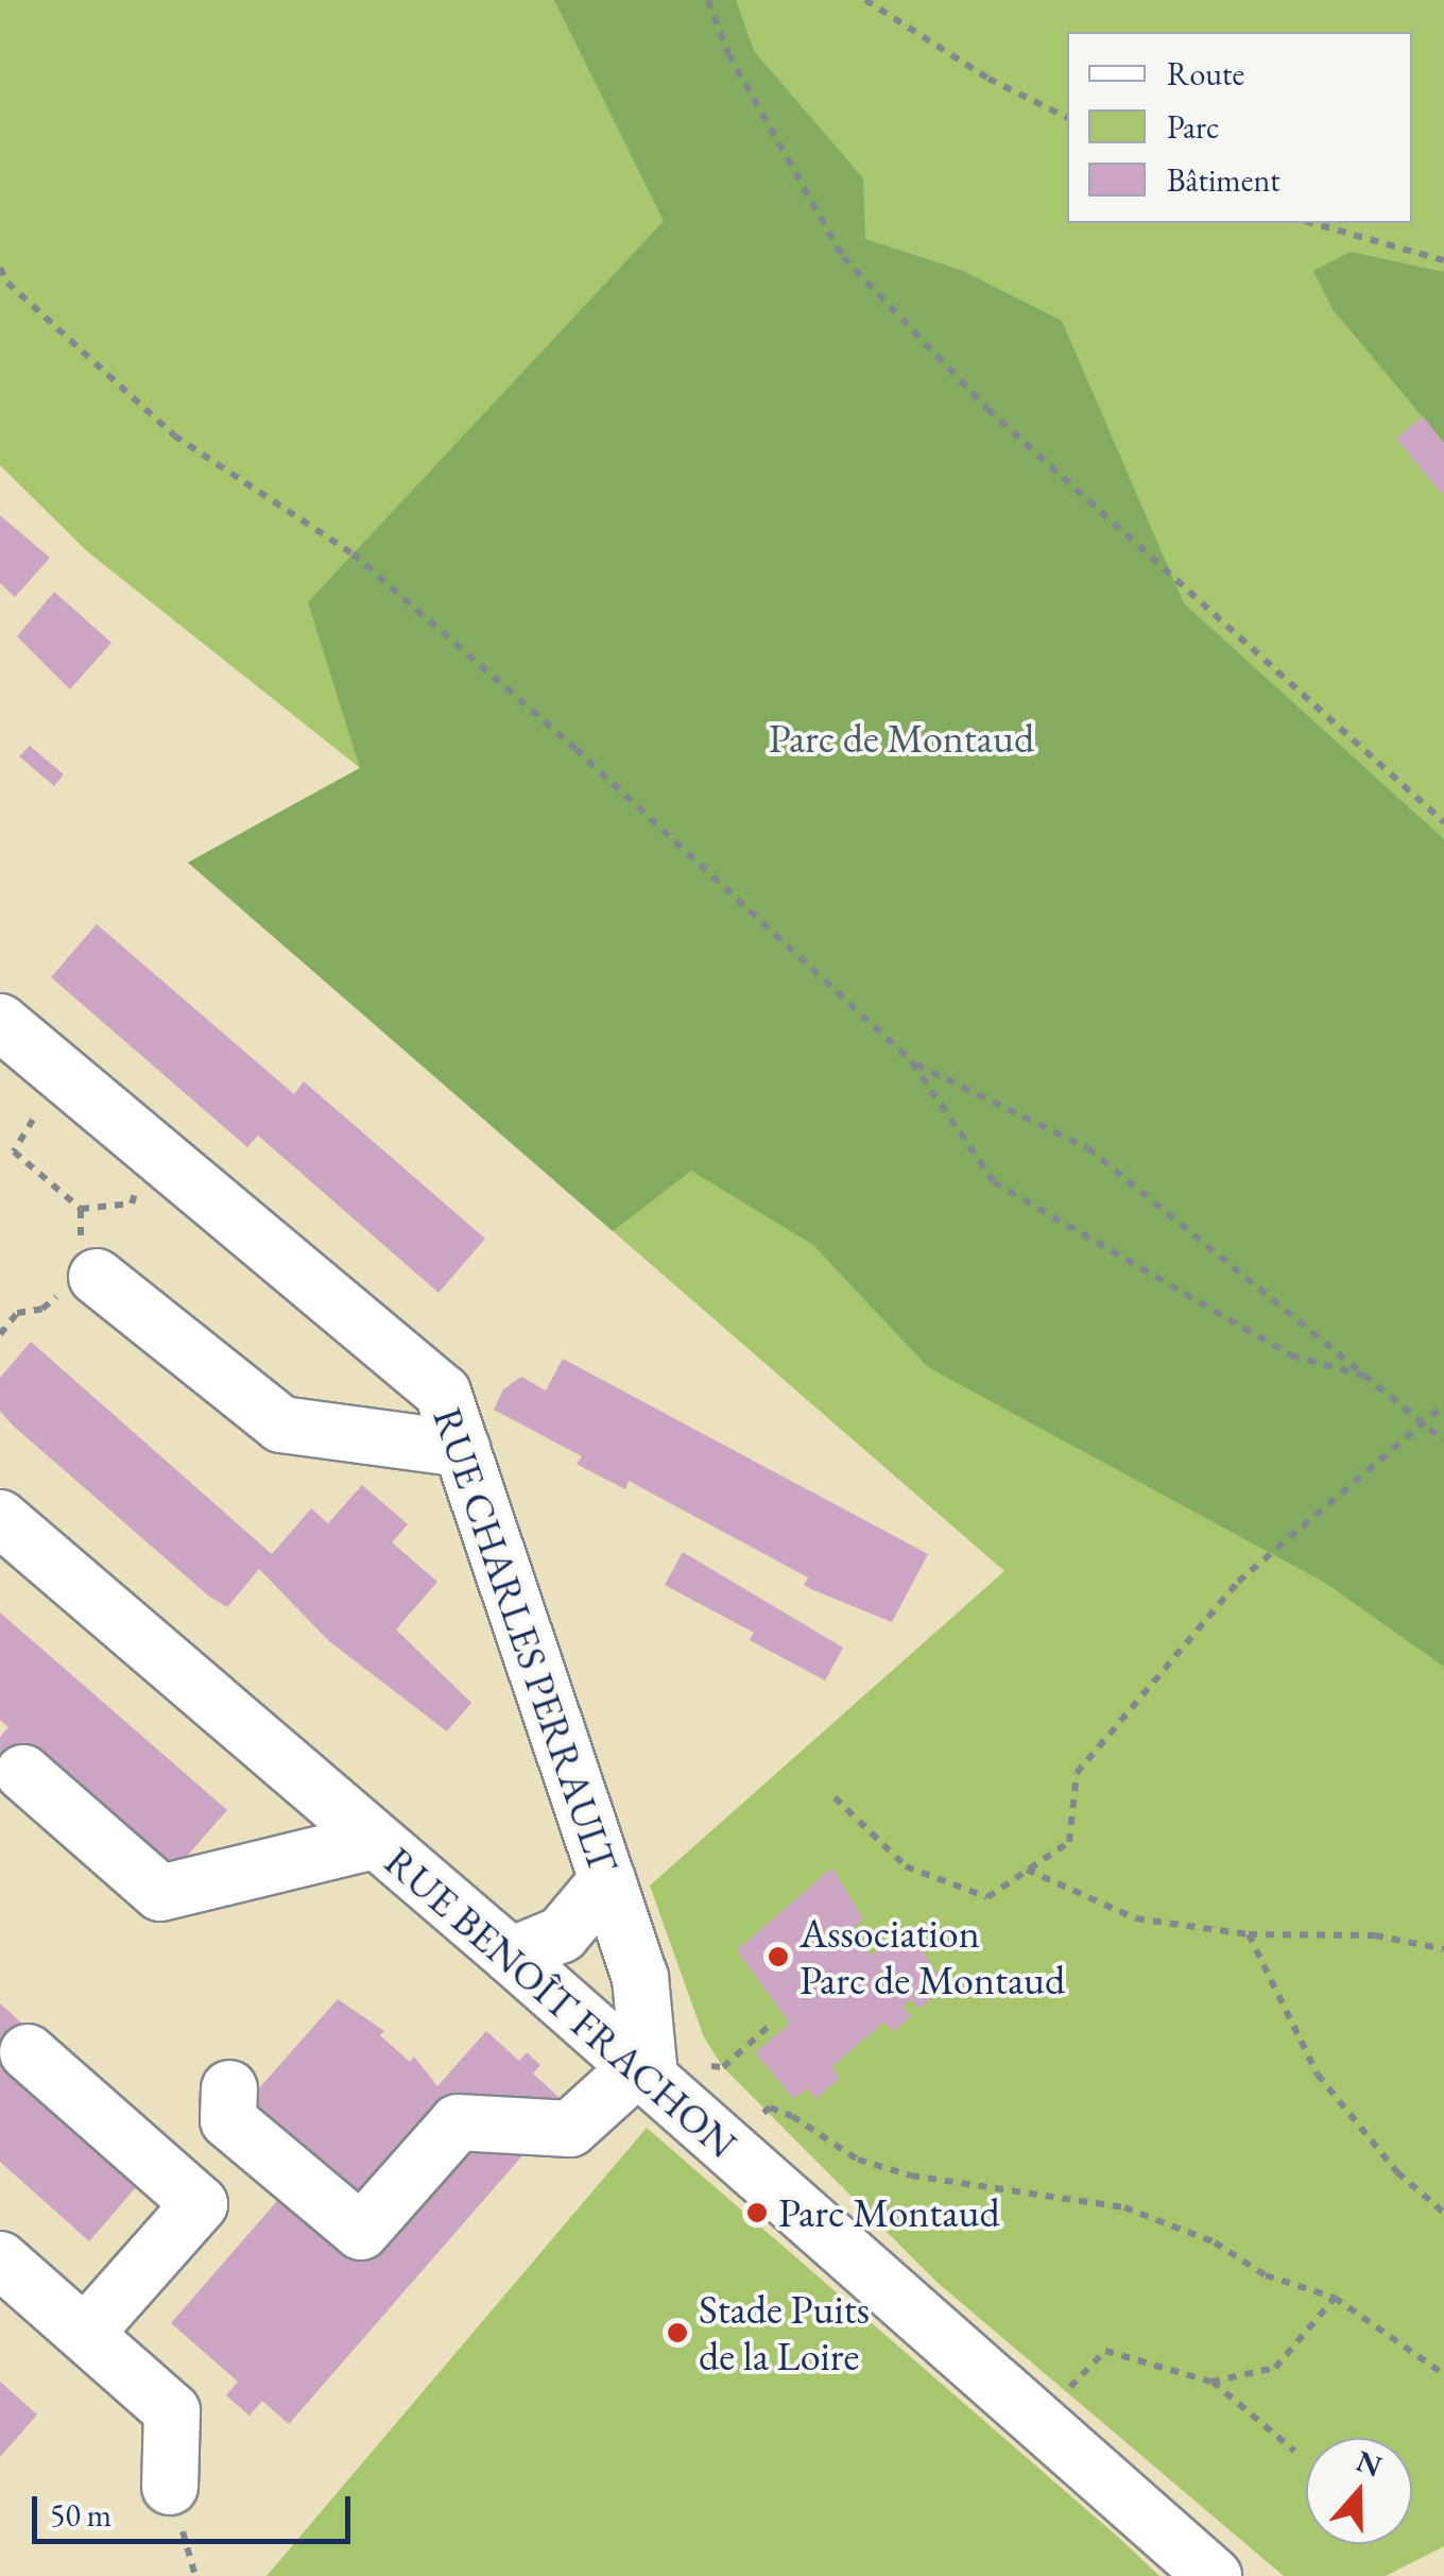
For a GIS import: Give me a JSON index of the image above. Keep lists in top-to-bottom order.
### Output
{
  "streets": {
    "street": ["RUE CHARLES PERRAULT", "RUE BENOÎT FRACHON"]
  },
  "crossings": [
    ["RUE CHARLES PERRAULT", "RUE BENOÎT FRACHON"]
  ],
  "parks": ["Parc de Montaud"],
  "places": ["Association Parc de Montaud", "Parc Montaud", "Stade Puits de la Loire"],
  "legend": ["Route", "Parc", "Bâtiment"],
  "scale_bar": "50 m",
  "north": "top"
}
